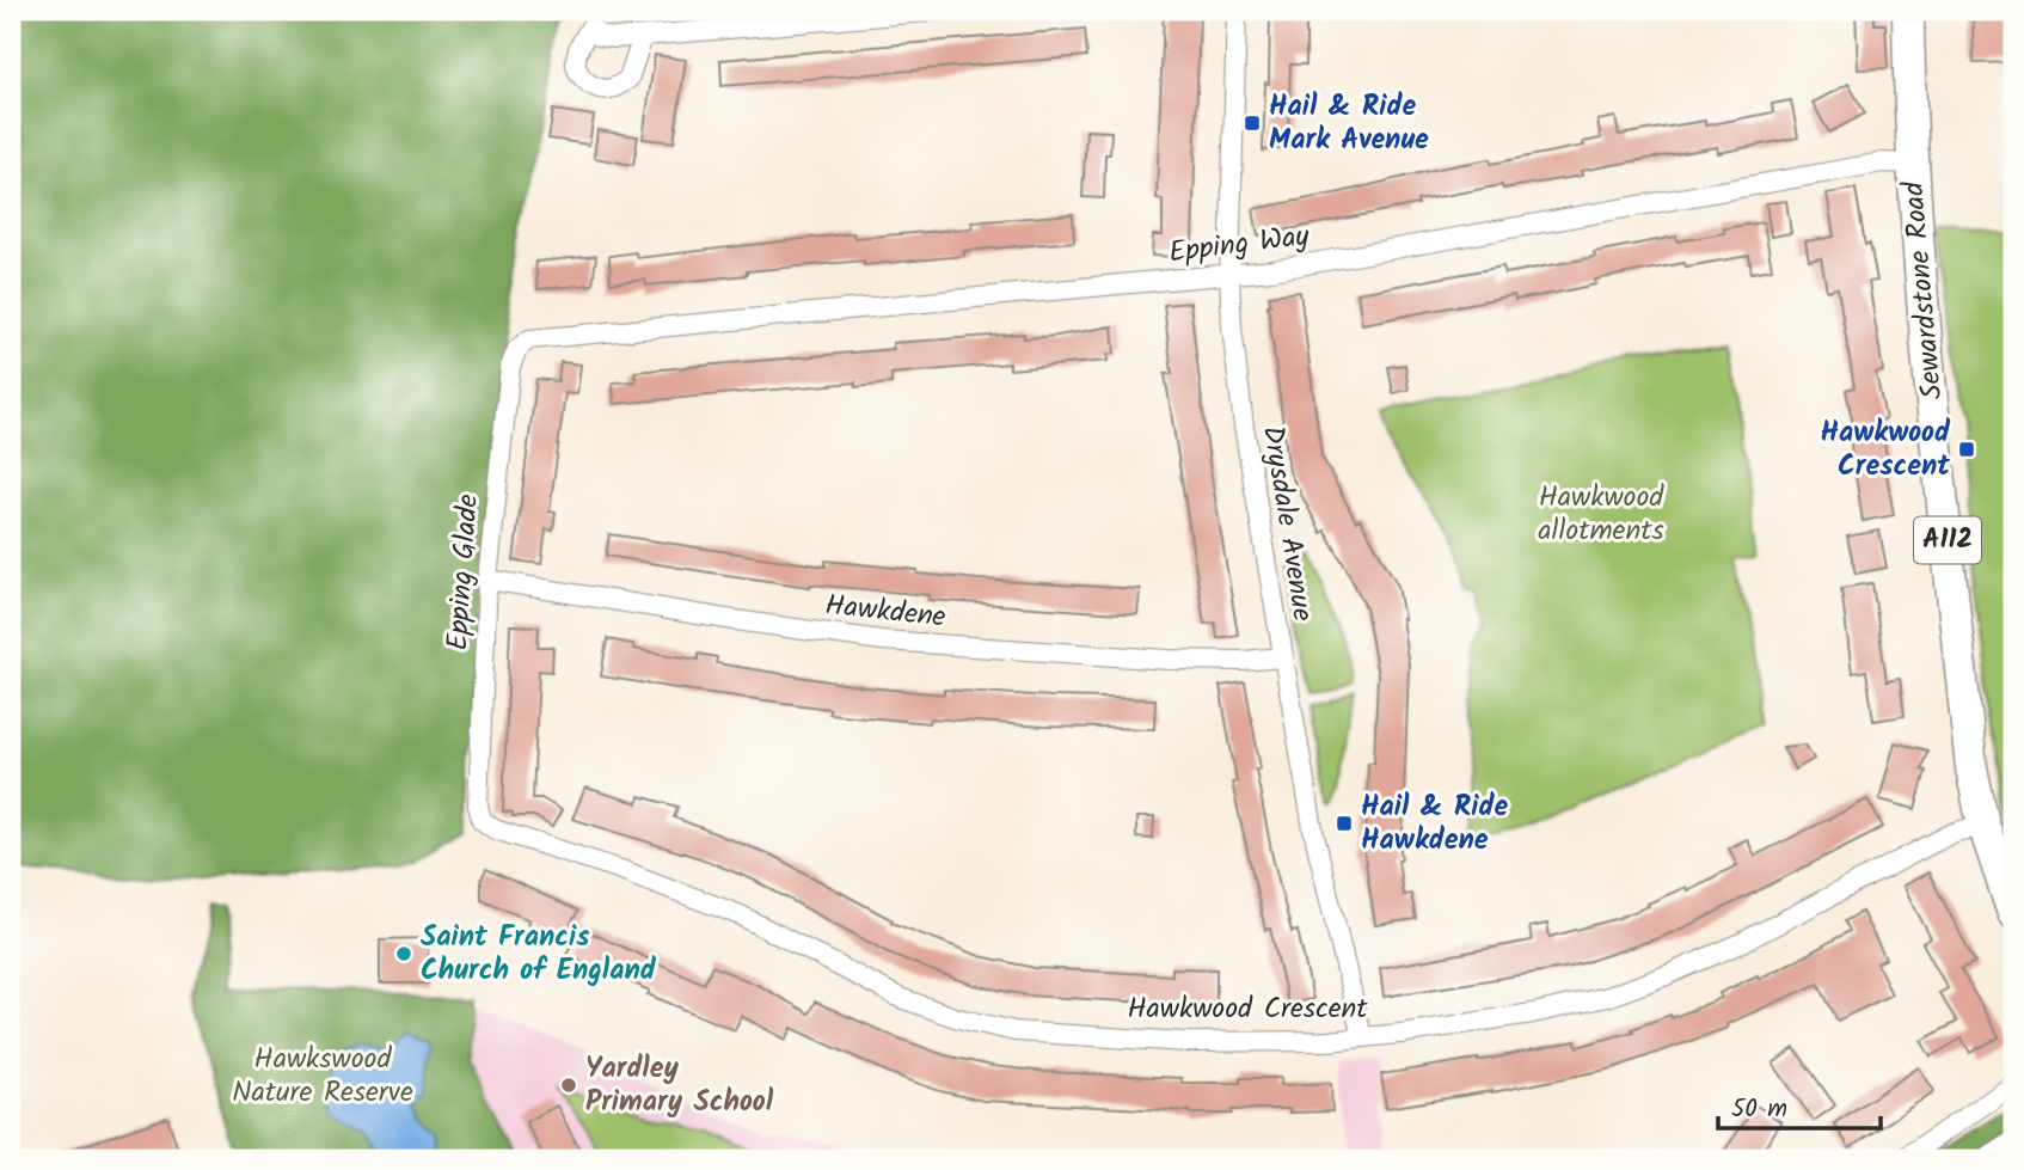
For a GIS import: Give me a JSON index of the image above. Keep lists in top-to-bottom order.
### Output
{
  "streets": {
    "main road": ["Sewardstone Road", "A112"],
    "street": [
      "Epping Way",
      "Drysdale Avenue",
      "Epping Glade",
      "Hawkdene",
      "Hawkwood Crescent"
    ]
  },
  "crossings": [
    ["Epping Way", "Sewardstone Road"],
    ["Epping Way", "Drysdale Avenue"],
    ["Epping Way", "Epping Glade"],
    ["Sewardstone Road", "Hawkwood Crescent"],
    ["Drysdale Avenue", "Hawkdene"],
    ["Drysdale Avenue", "Hawkwood Crescent"],
    ["Epping Glade", "Hawkdene"],
    ["Epping Glade", "Hawkwood Crescent"]
  ],
  "parks": ["Hawkwood allotments", "Hawkswood Nature Reserve"],
  "places": {
    "transit": ["Hail & Ride Mark Avenue", "Hawkwood Crescent", "Hail & Ride Hawkdene"],
    "other": ["Saint Francis Church of England", "Yardley Primary School"]
  },
  "scale_bar": "50 m"
}
